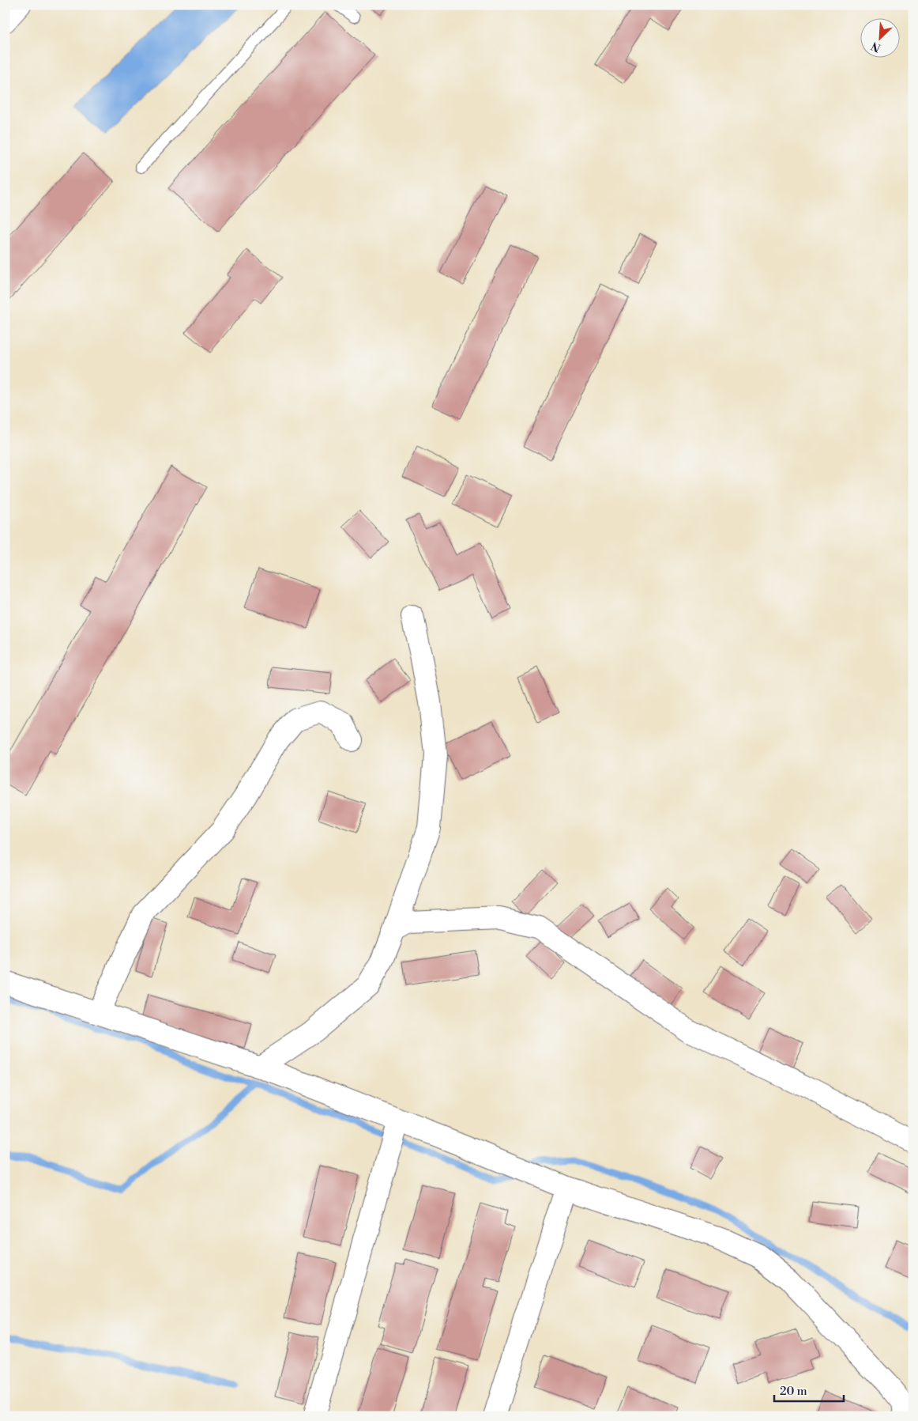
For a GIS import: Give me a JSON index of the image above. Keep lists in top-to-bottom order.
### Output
{
  "scale_bar": "20 m",
  "north": "bottom left"
}
